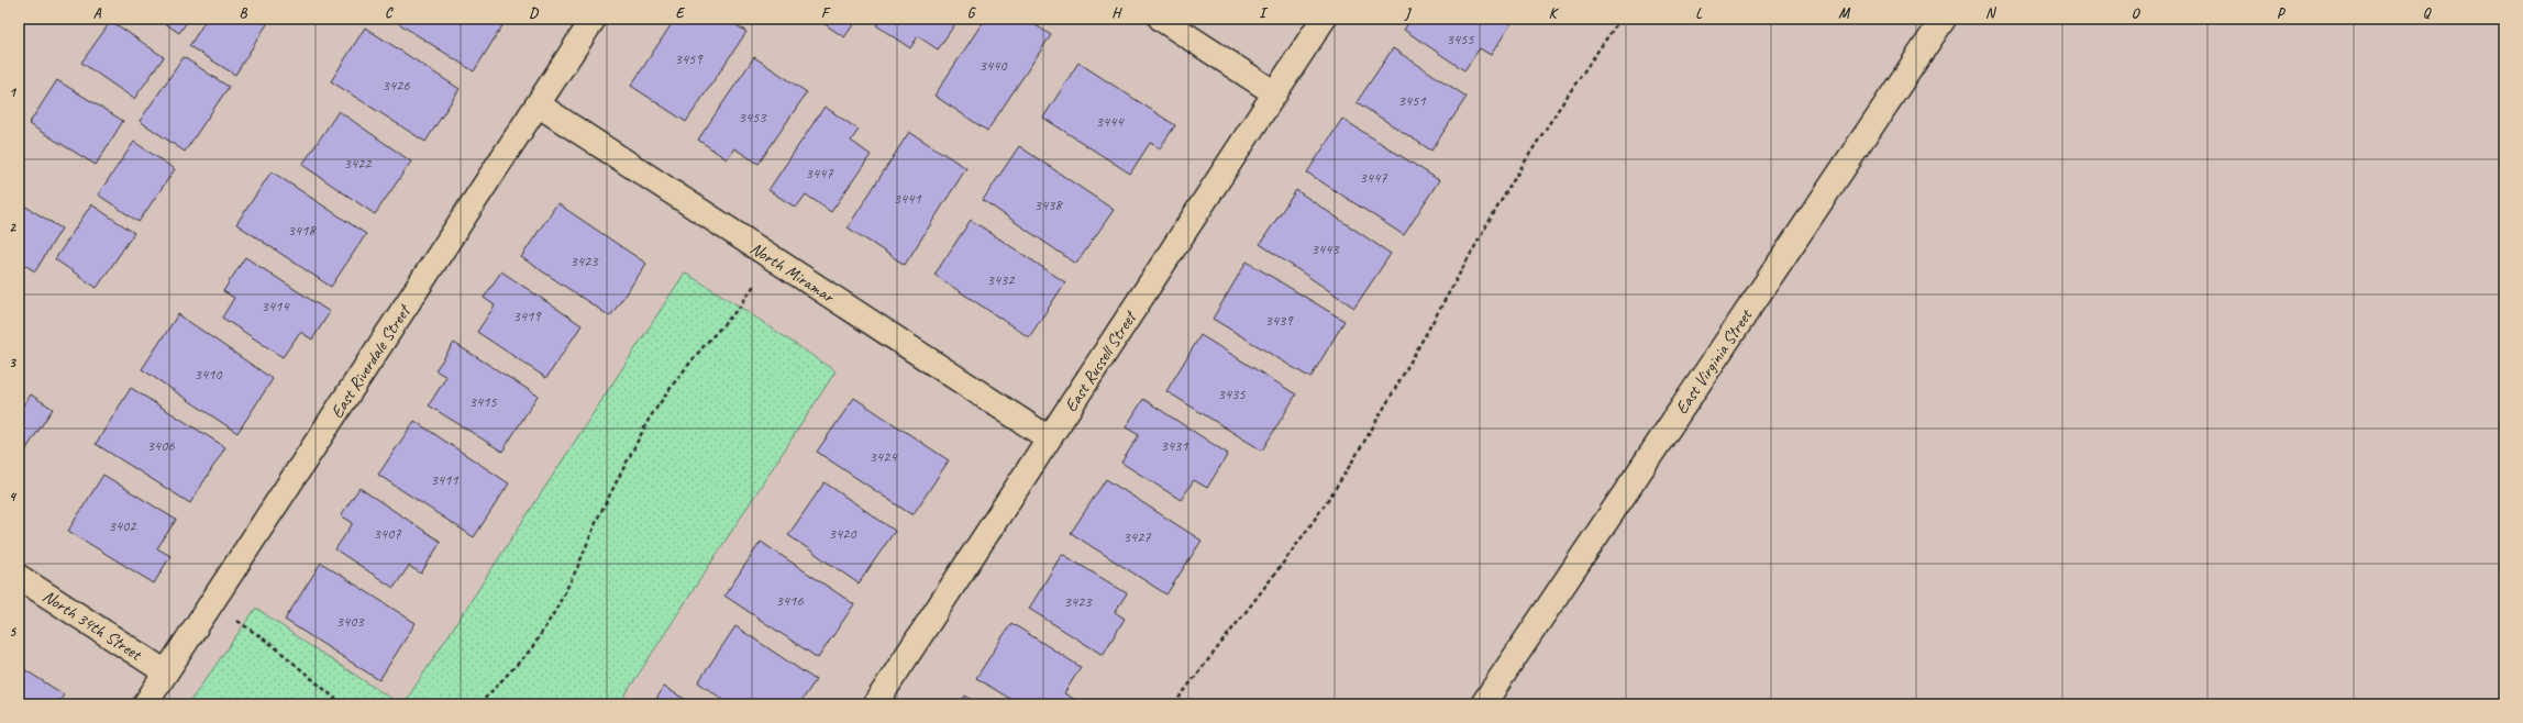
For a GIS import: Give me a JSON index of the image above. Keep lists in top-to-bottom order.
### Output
{
  "streets": {
    "street": [
      "North Miramar",
      "East Riverdale Street",
      "East Russell Street",
      "East Virginia Street",
      "North 34th Street"
    ]
  },
  "crossings": [
    ["North Miramar", "East Riverdale Street"],
    ["North Miramar", "East Russell Street"],
    ["East Riverdale Street", "North 34th Street"]
  ],
  "house_numbers": [
    "3455",
    "3459",
    "3440",
    "3426",
    "3451",
    "3453",
    "3444",
    "3422",
    "3447",
    "3447",
    "3441",
    "3438",
    "3418",
    "3443",
    "3423",
    "3432",
    "3414",
    "3419",
    "3439",
    "3410",
    "3435",
    "3415",
    "3406",
    "3431",
    "3424",
    "3411",
    "3402",
    "3407",
    "3420",
    "3427",
    "3416",
    "3423",
    "3403"
  ],
  "grid": {
    "columns": [
      "A",
      "B",
      "C",
      "D",
      "E",
      "F",
      "G",
      "H",
      "I",
      "J",
      "K",
      "L",
      "M",
      "N",
      "O",
      "P",
      "Q"
    ],
    "rows": [
      "1",
      "2",
      "3",
      "4",
      "5"
    ]
  }
}
